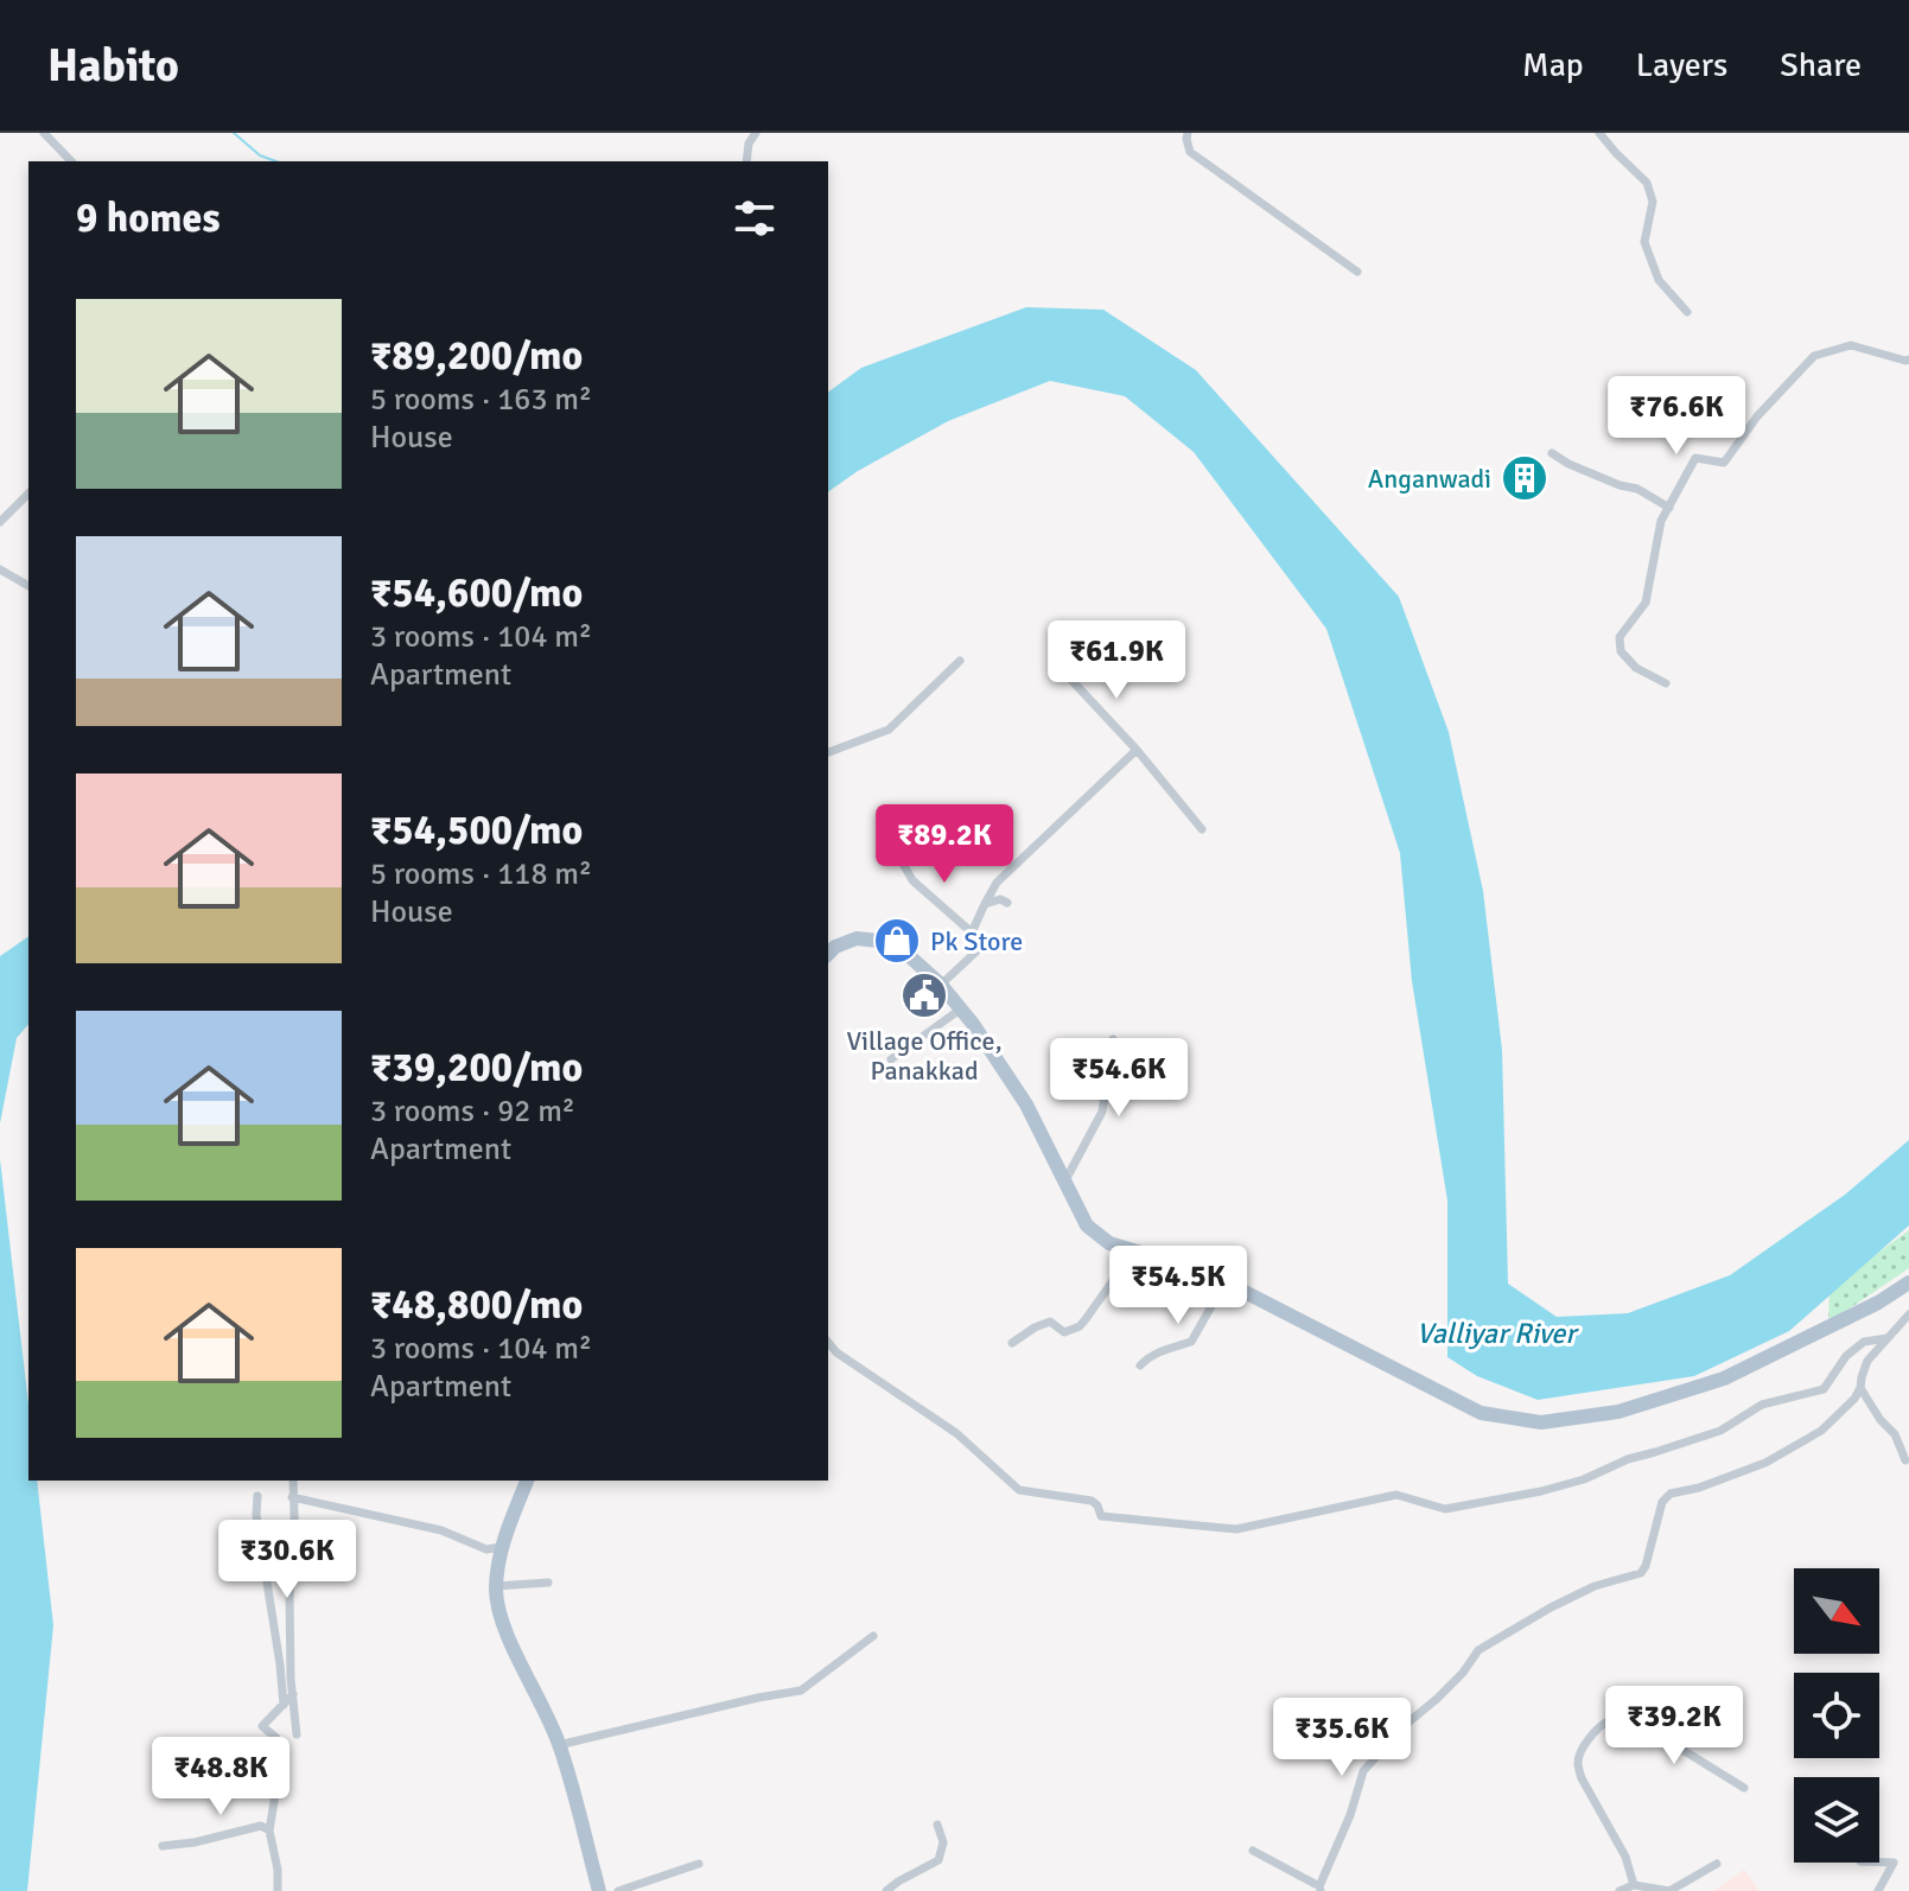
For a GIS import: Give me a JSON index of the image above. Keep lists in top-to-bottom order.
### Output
{
  "water": ["Valliyar River"],
  "places": {
    "building": ["Anganwadi"],
    "shop": ["Pk Store"],
    "public building": ["Village Office, Panakkad"]
  },
  "north": "bottom right",
  "page": {
    "header": "Habito",
    "nav": ["Map", "Layers", "Share"],
    "heading": "9 homes",
    "list": [
      {
        "name": "₹89,200/mo",
        "note": "5 rooms · 163 m² · House"
      },
      {
        "name": "₹54,600/mo",
        "note": "3 rooms · 104 m² · Apartment"
      },
      {
        "name": "₹54,500/mo",
        "note": "5 rooms · 118 m² · House"
      },
      {
        "name": "₹39,200/mo",
        "note": "3 rooms · 92 m² · Apartment"
      },
      {
        "name": "₹48,800/mo",
        "note": "3 rooms · 104 m² · Apartment"
      }
    ],
    "price": [
      "₹76.6K",
      "₹61.9K",
      "₹89.2K",
      "₹54.6K",
      "₹54.5K",
      "₹30.6K",
      "₹39.2K",
      "₹35.6K",
      "₹48.8K"
    ]
  }
}
